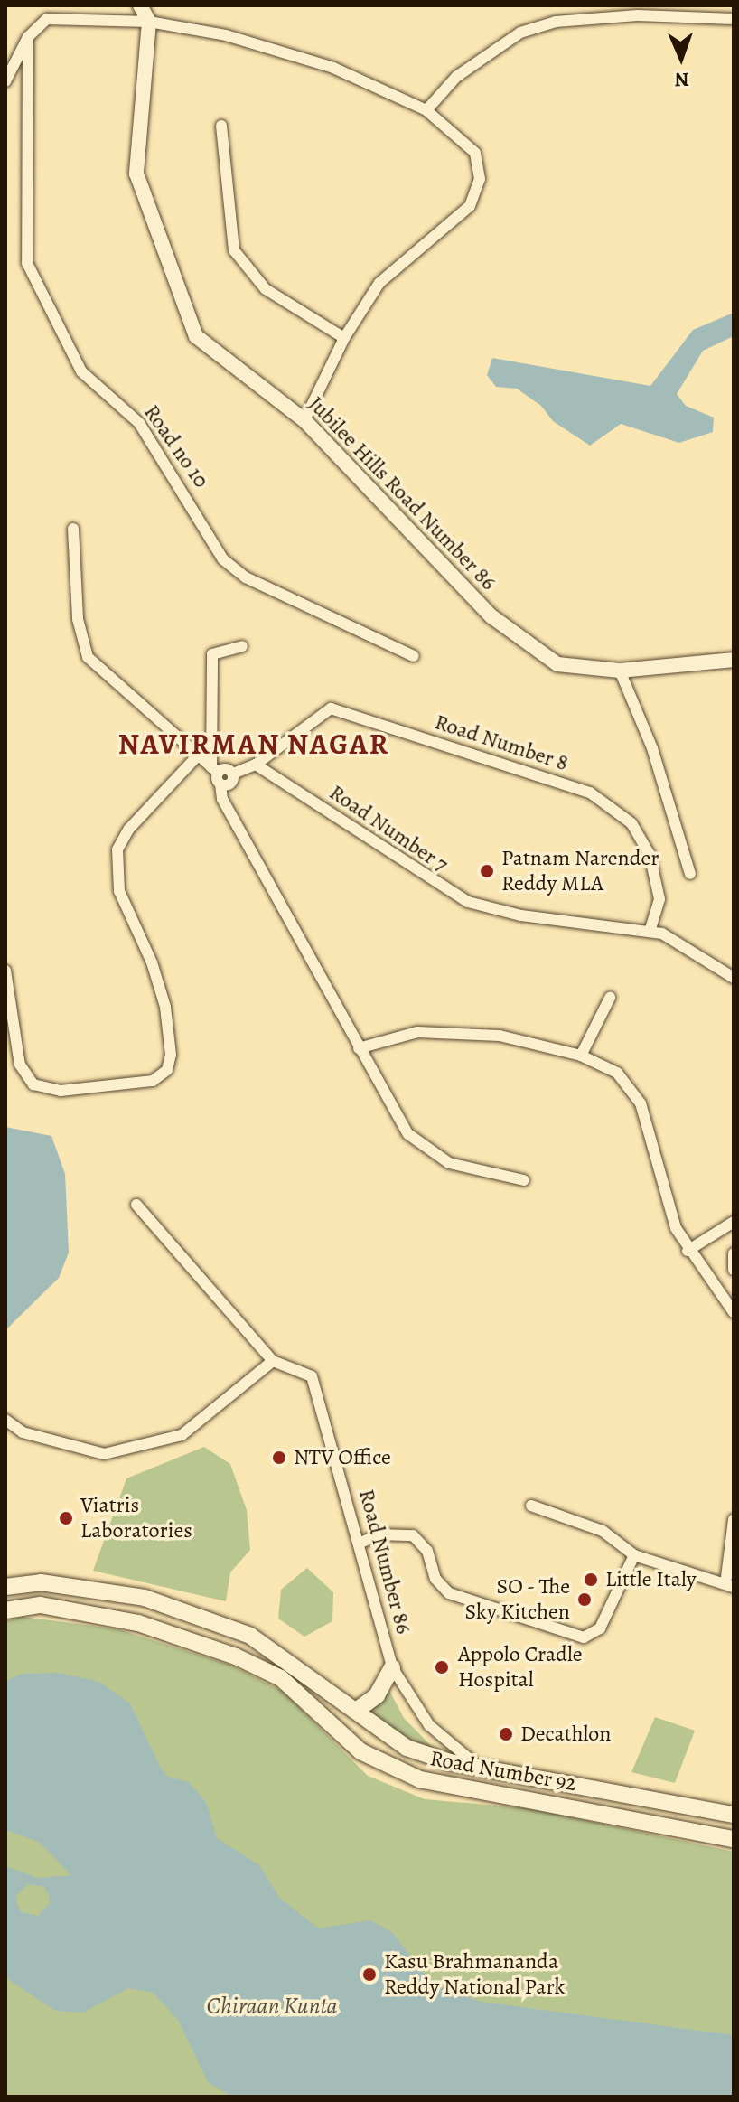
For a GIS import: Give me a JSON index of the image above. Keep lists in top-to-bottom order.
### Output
{
  "streets": {
    "main road": ["Road Number 92"],
    "street": [
      "Road no 10",
      "Jubilee Hills Road Number 86",
      "Road Number 8",
      "Road Number 7",
      "Road Number 86"
    ]
  },
  "crossings": [
    ["Road Number 8", "Road Number 7"],
    ["Road Number 86", "Road Number 92"]
  ],
  "districts": ["NAVIRMAN NAGAR"],
  "water": ["Chiraan Kunta"],
  "places": [
    "Patnam Narender Reddy MLA",
    "NTV Office",
    "Viatris Laboratories",
    "Little Italy",
    "SO - The Sky Kitchen",
    "Appolo Cradle Hospital",
    "Decathlon",
    "Kasu Brahmananda Reddy National Park"
  ],
  "north": "bottom"
}
